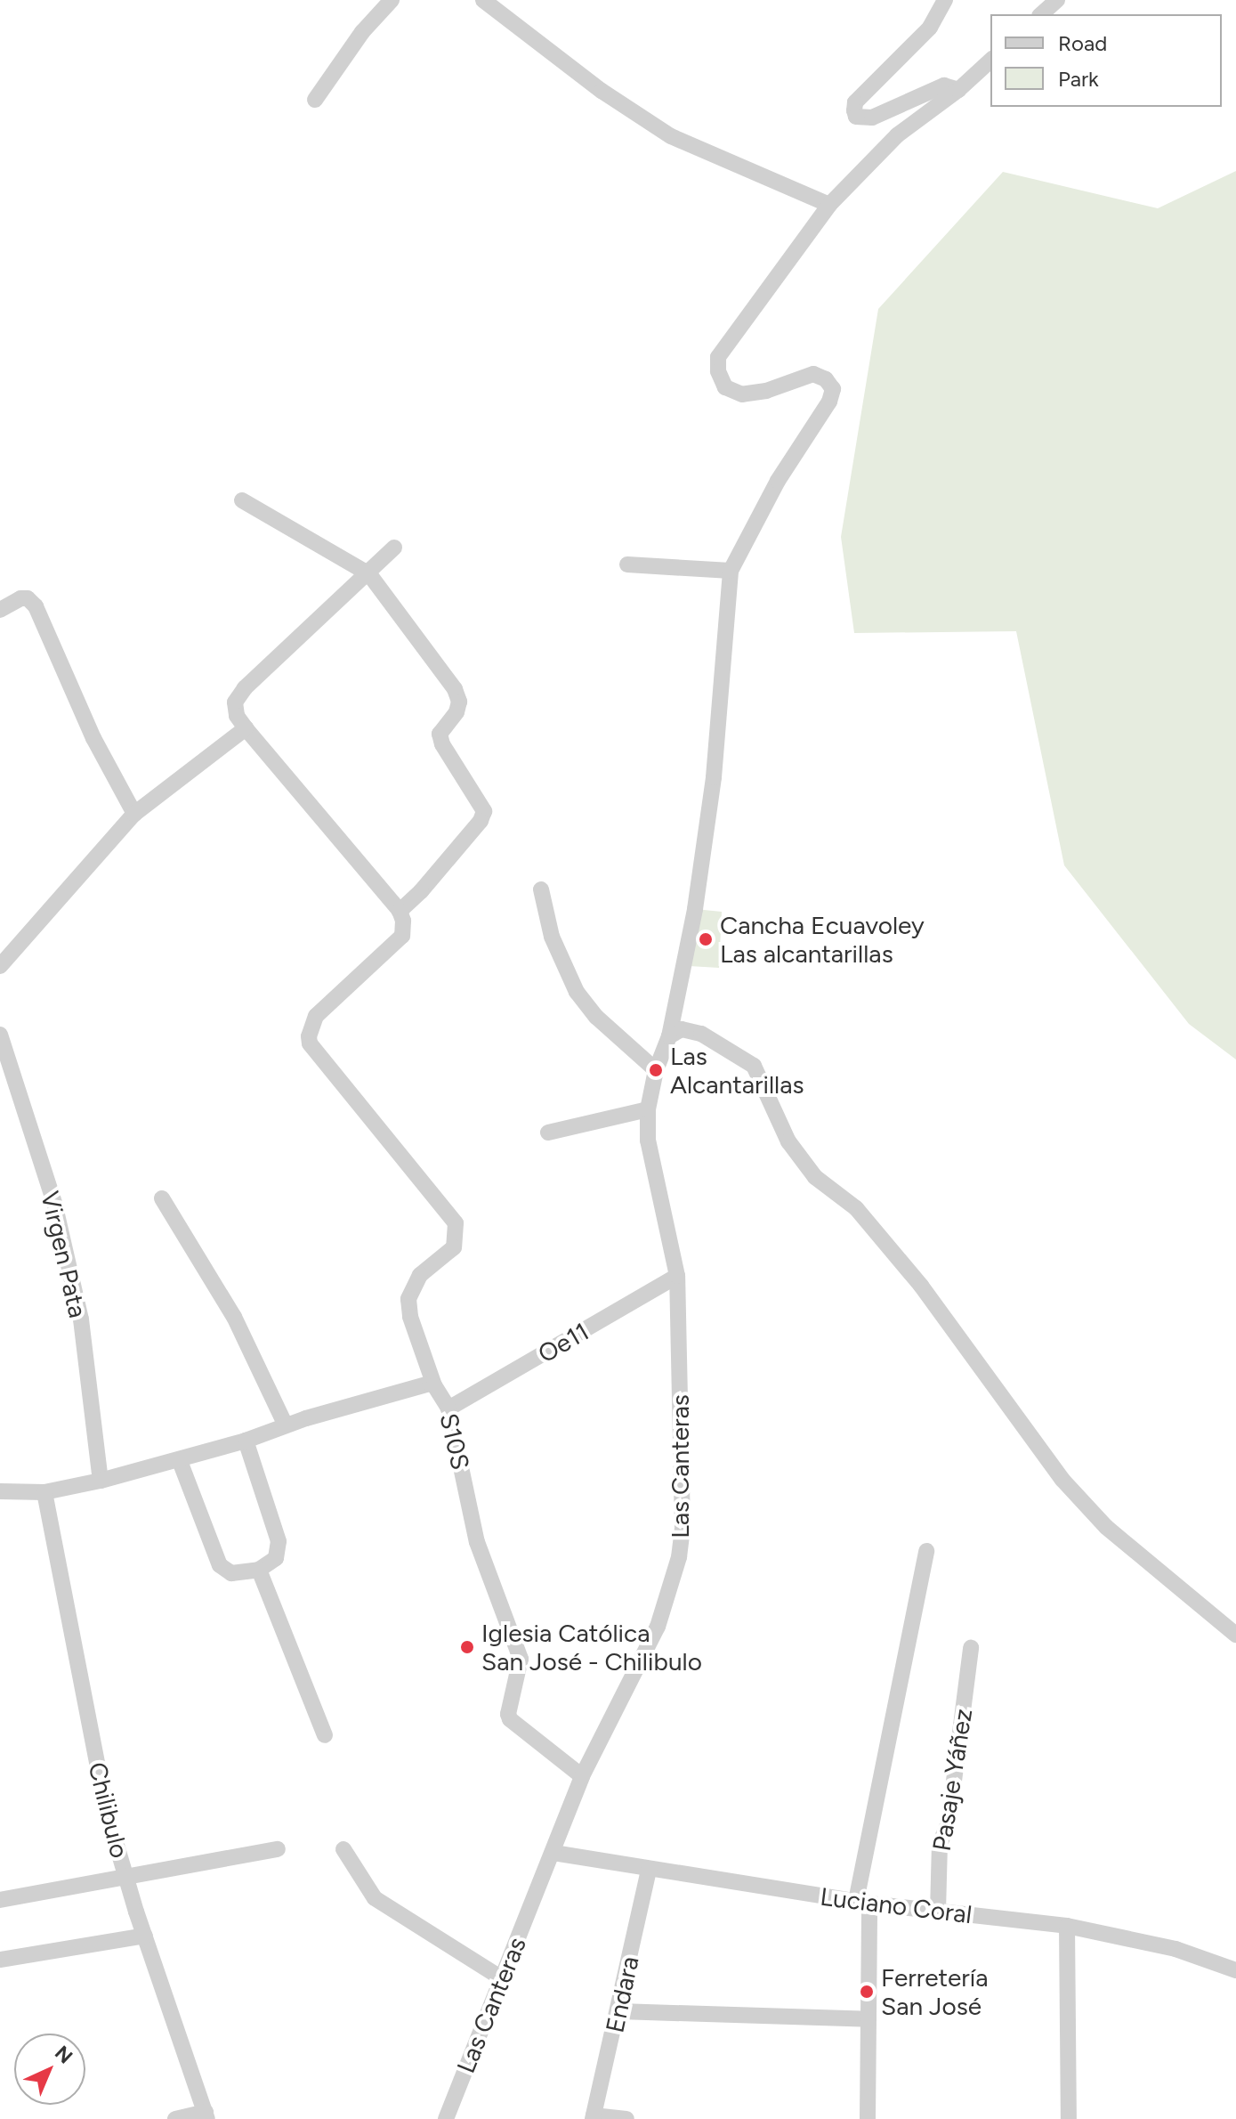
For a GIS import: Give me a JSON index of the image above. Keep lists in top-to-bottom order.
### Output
{
  "streets": {
    "street": [
      "Virgen Pata",
      "Oe11",
      "S10S",
      "Las Canteras",
      "Pasaje Yáñez",
      "Chilibulo",
      "Luciano Coral",
      "Endara"
    ]
  },
  "crossings": [
    ["Virgen Pata", "S10S"],
    ["Oe11", "S10S"],
    ["Oe11", "Las Canteras"],
    ["S10S", "Las Canteras"],
    ["S10S", "Chilibulo"],
    ["Las Canteras", "Luciano Coral"],
    ["Pasaje Yáñez", "Luciano Coral"],
    ["Luciano Coral", "Endara"]
  ],
  "places": [
    "Cancha Ecuavoley Las alcantarillas",
    "Las Alcantarillas",
    "Iglesia Católica San José - Chilibulo",
    "Ferretería San José"
  ],
  "legend": ["Road", "Park"],
  "north": "top right"
}
